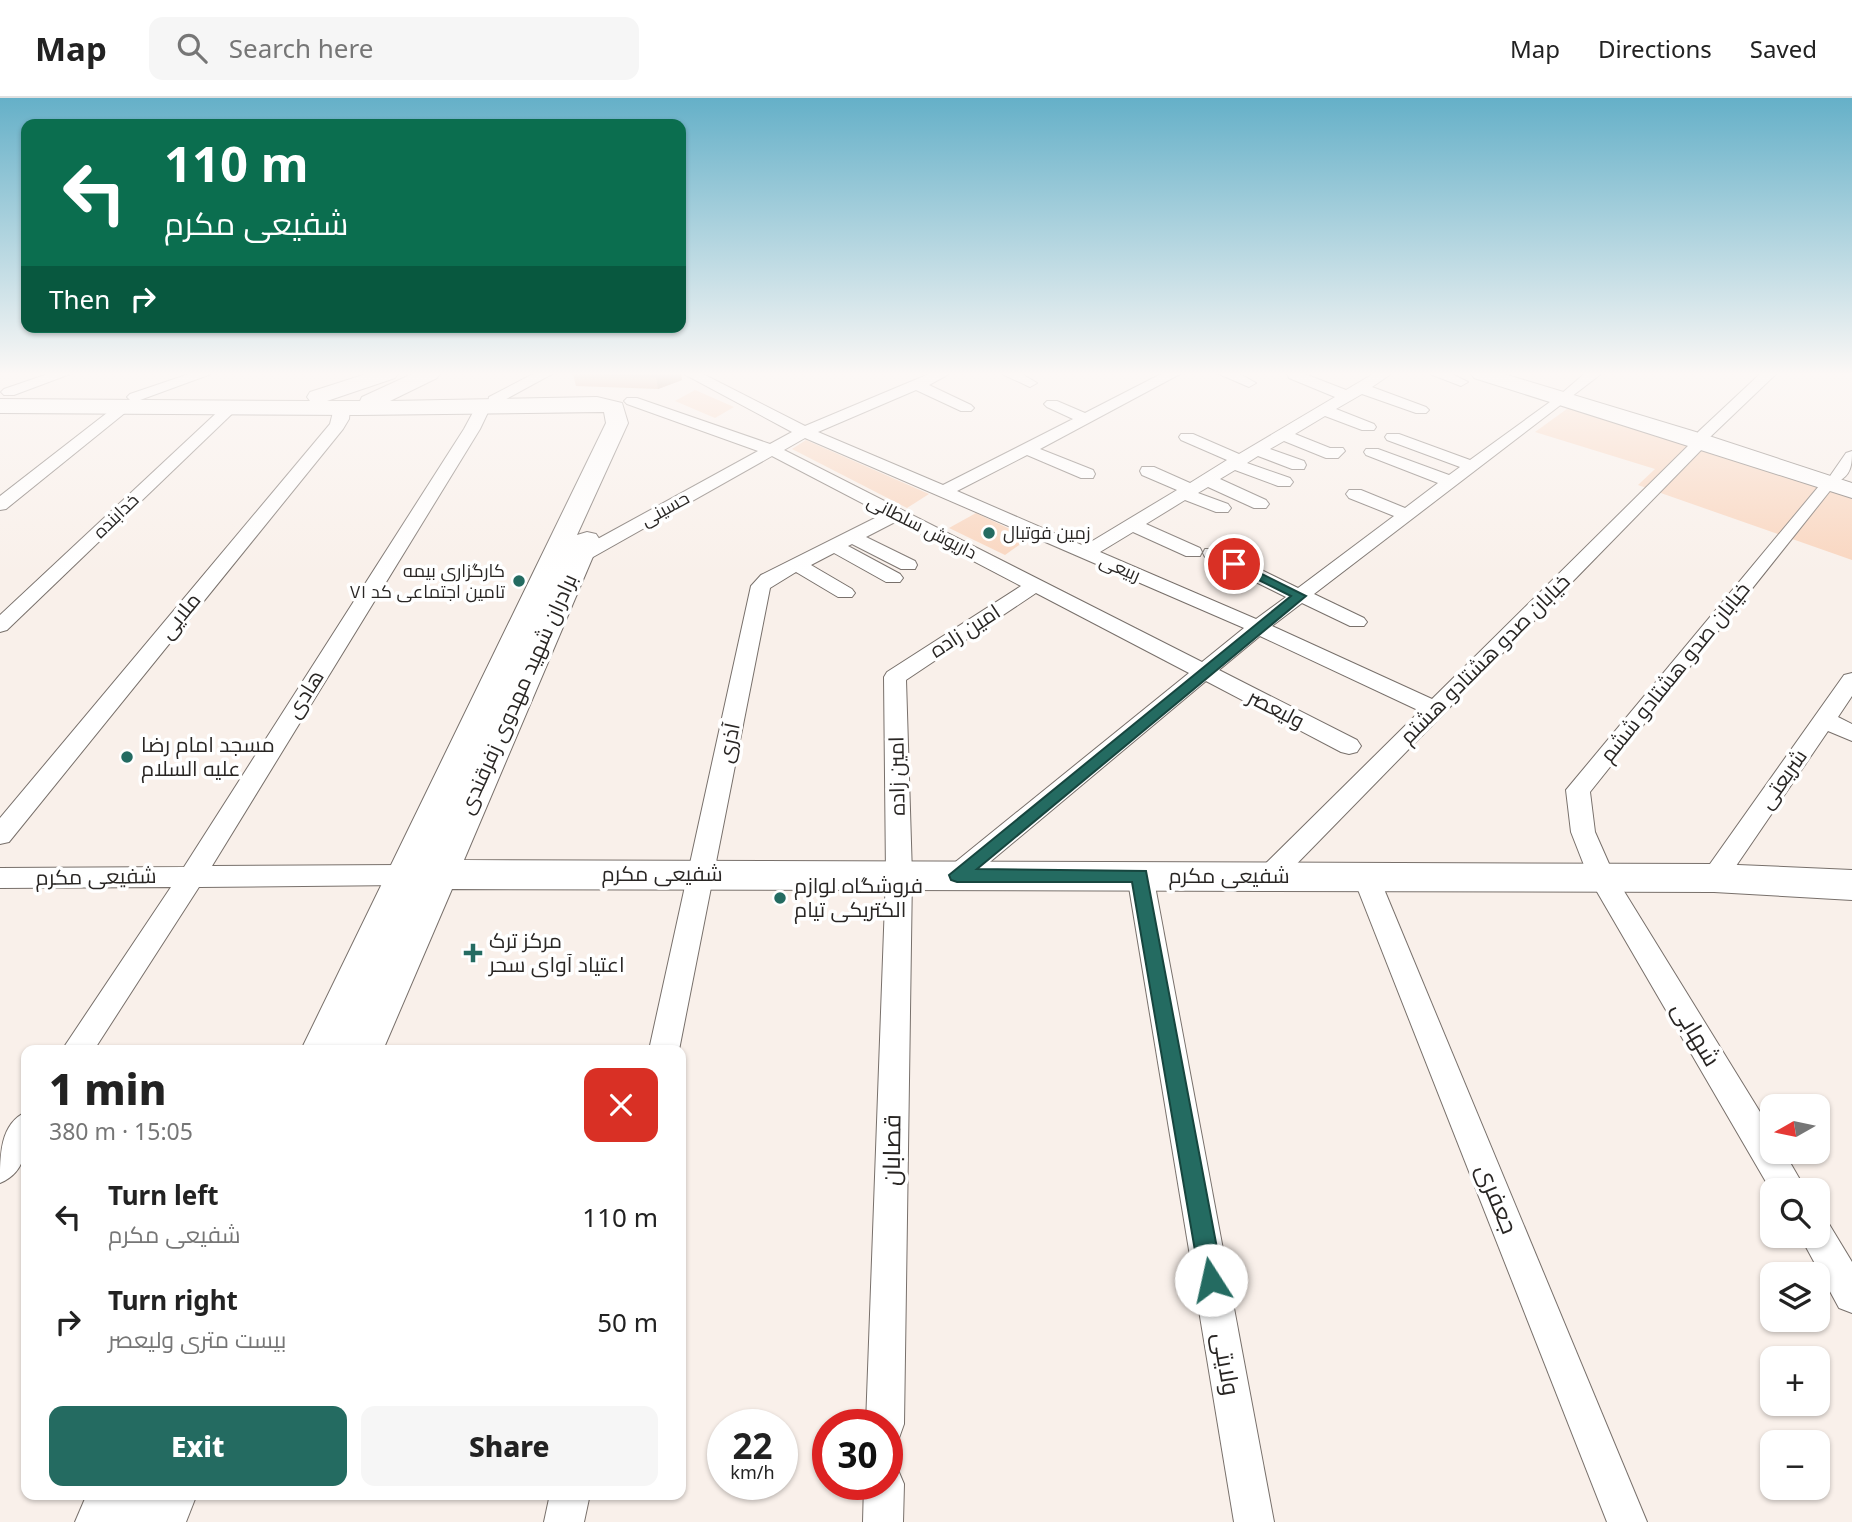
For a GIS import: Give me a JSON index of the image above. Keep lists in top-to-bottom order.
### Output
{
  "streets": {
    "main road": ["برادران شهید مهدوی زفرقندی", "شفیعی مکرم"],
    "street": [
      "حسینی",
      "خدابنده",
      "داریوش سلطانی",
      "ربیعی",
      "ملایی",
      "امین زاده",
      "خیابان صدو هشتادو هشتم",
      "خیابان صدو هشتادو ششم",
      "هادی",
      "ولیعصر",
      "آذری",
      "امين زاده",
      "شریعتی",
      "شهابی",
      "قصابان",
      "جعفری",
      "ولایتی"
    ]
  },
  "crossings": [
    ["حسینی", "داریوش سلطانی"],
    ["حسینی", "برادران شهید مهدوی زفرقندی"],
    ["داریوش سلطانی", "امین زاده"],
    ["داریوش سلطانی", "ولیعصر"],
    ["داریوش سلطانی", "آذری"],
    ["ربیعی", "خیابان صدو هشتادو هشتم"],
    ["امین زاده", "امين زاده"],
    ["خیابان صدو هشتادو هشتم", "شفیعی مکرم"],
    ["خیابان صدو هشتادو ششم", "شفیعی مکرم"],
    ["خیابان صدو هشتادو ششم", "شهابی"],
    ["هادی", "شفیعی مکرم"],
    ["برادران شهید مهدوی زفرقندی", "شفیعی مکرم"],
    ["آذری", "شفیعی مکرم"],
    ["امين زاده", "شفیعی مکرم"],
    ["امين زاده", "قصابان"],
    ["شریعتی", "شفیعی مکرم"],
    ["شفیعی مکرم", "شهابی"],
    ["شفیعی مکرم", "قصابان"],
    ["شفیعی مکرم", "جعفری"],
    ["شفیعی مکرم", "ولایتی"]
  ],
  "places": {
    "other": [
      "زمین فوتبال",
      "کارگزاری بیمه تامین اجتماعی کد ۷۱",
      "مسجد امام رضا علیه السلام",
      "فروشگاه لوازم الکتریکی تیام"
    ],
    "health": ["مرکز ترک اعتیاد آوای سحر"]
  },
  "north": "left",
  "page": {
    "header": "Map",
    "search": "Search here",
    "nav": ["Map", "Directions", "Saved"],
    "turn": ["110 m", "شفیعی مکرم"],
    "then": "Then",
    "heading": ["1 min", "380 m · 15:05"],
    "map_buttons": ["+", "−"],
    "list": [
      {
        "name": "Turn left",
        "note": "شفیعی مکرم",
        "value": "110 m"
      },
      {
        "name": "Turn right",
        "note": "بیست متری ولیعصر",
        "value": "50 m"
      }
    ],
    "buttons": ["Exit", "Share"],
    "speed": "22 km/h",
    "limit": "30"
  }
}
